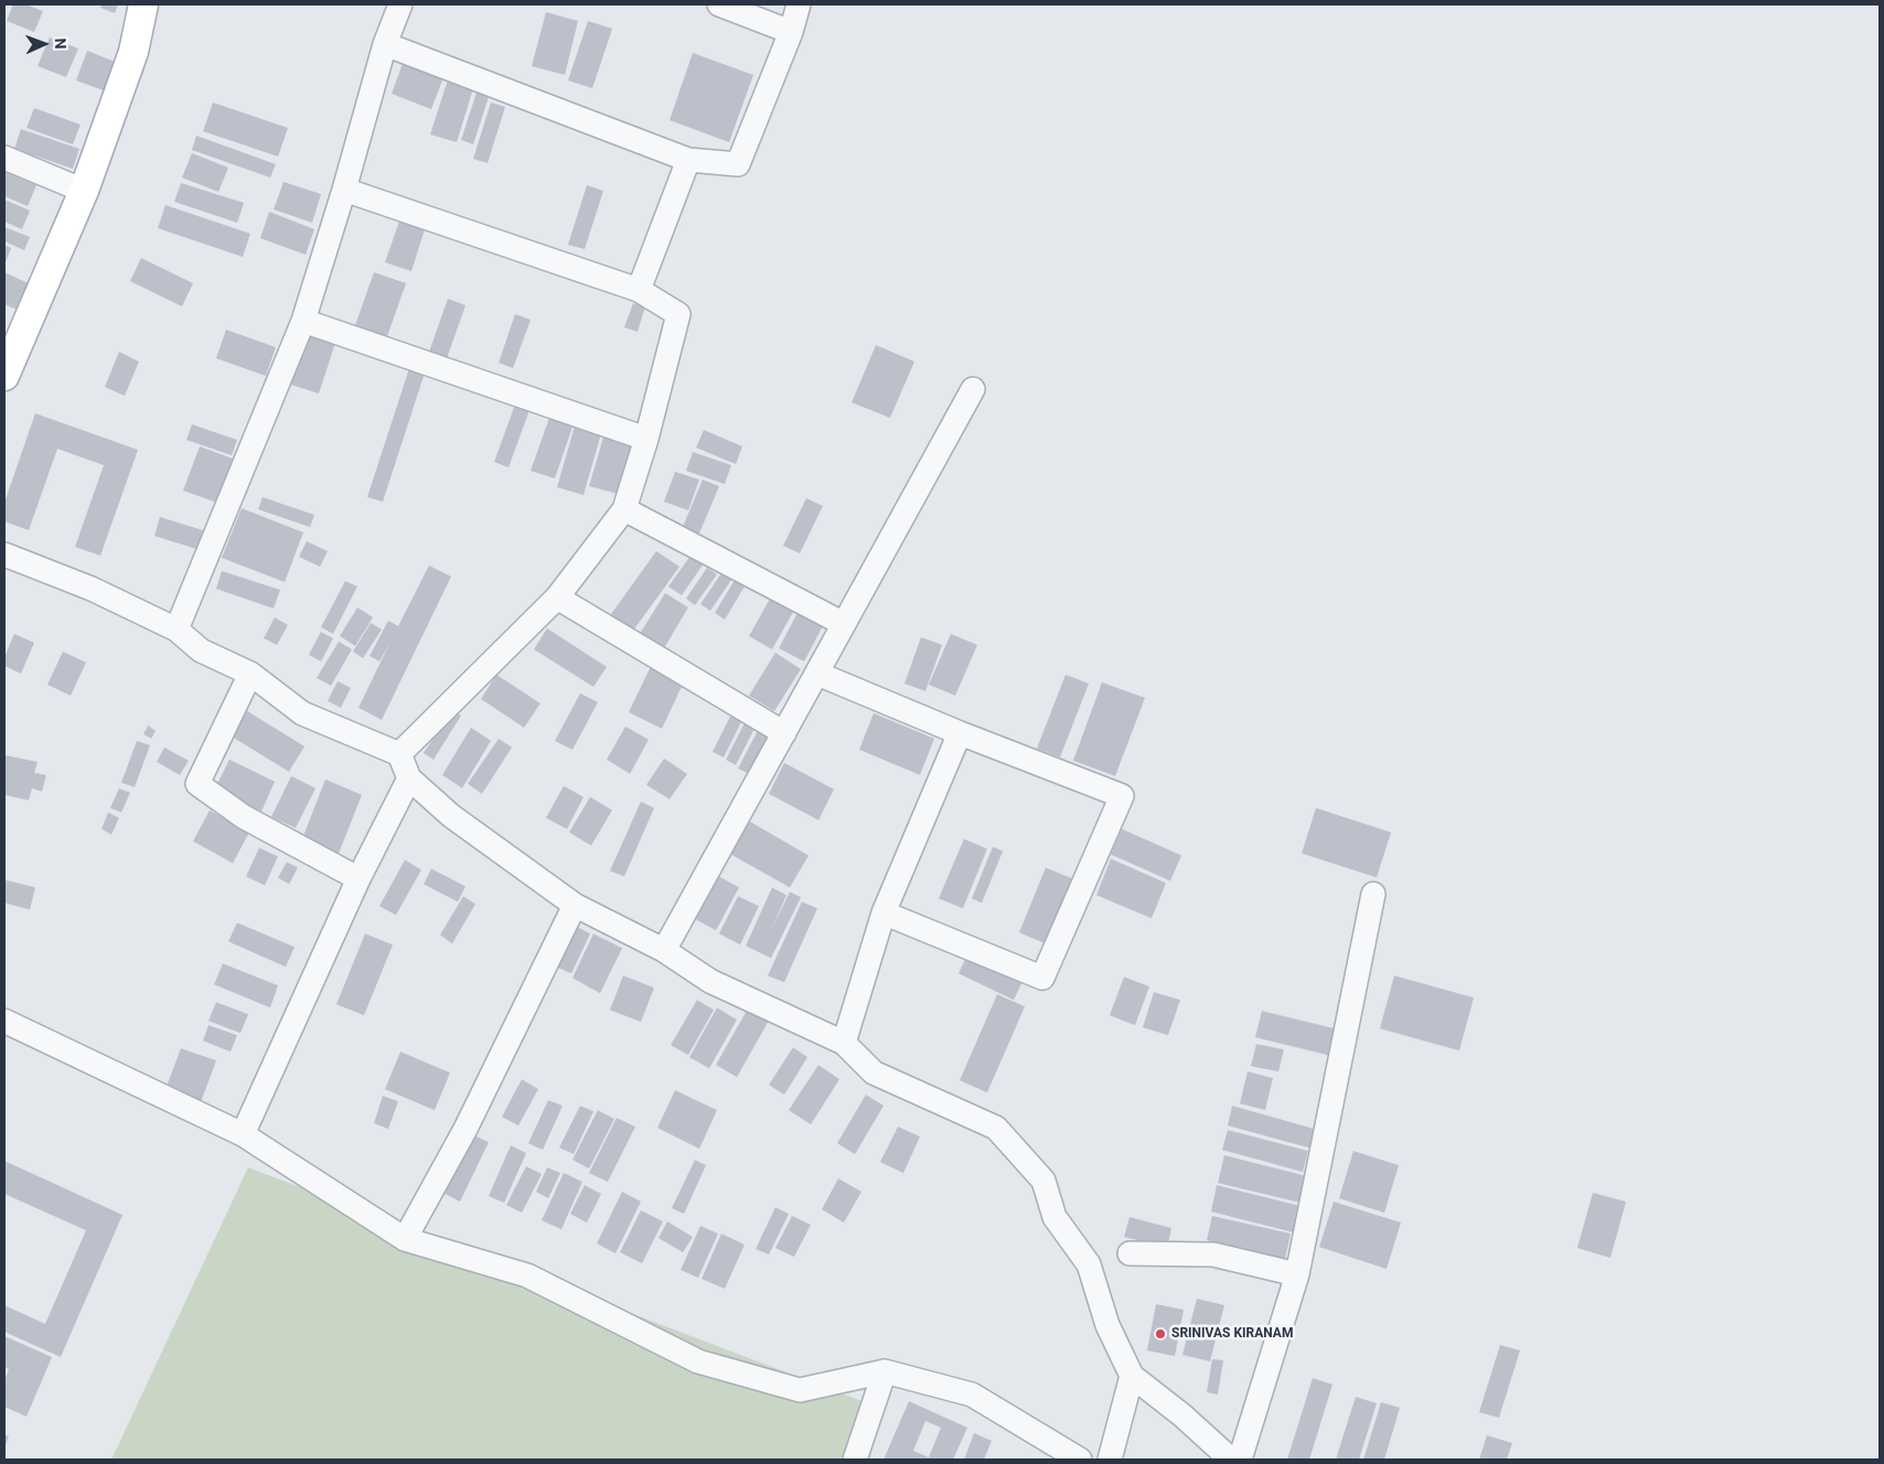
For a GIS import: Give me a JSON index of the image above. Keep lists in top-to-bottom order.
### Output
{
  "places": ["SRINIVAS KIRANAM"],
  "north": "right"
}
